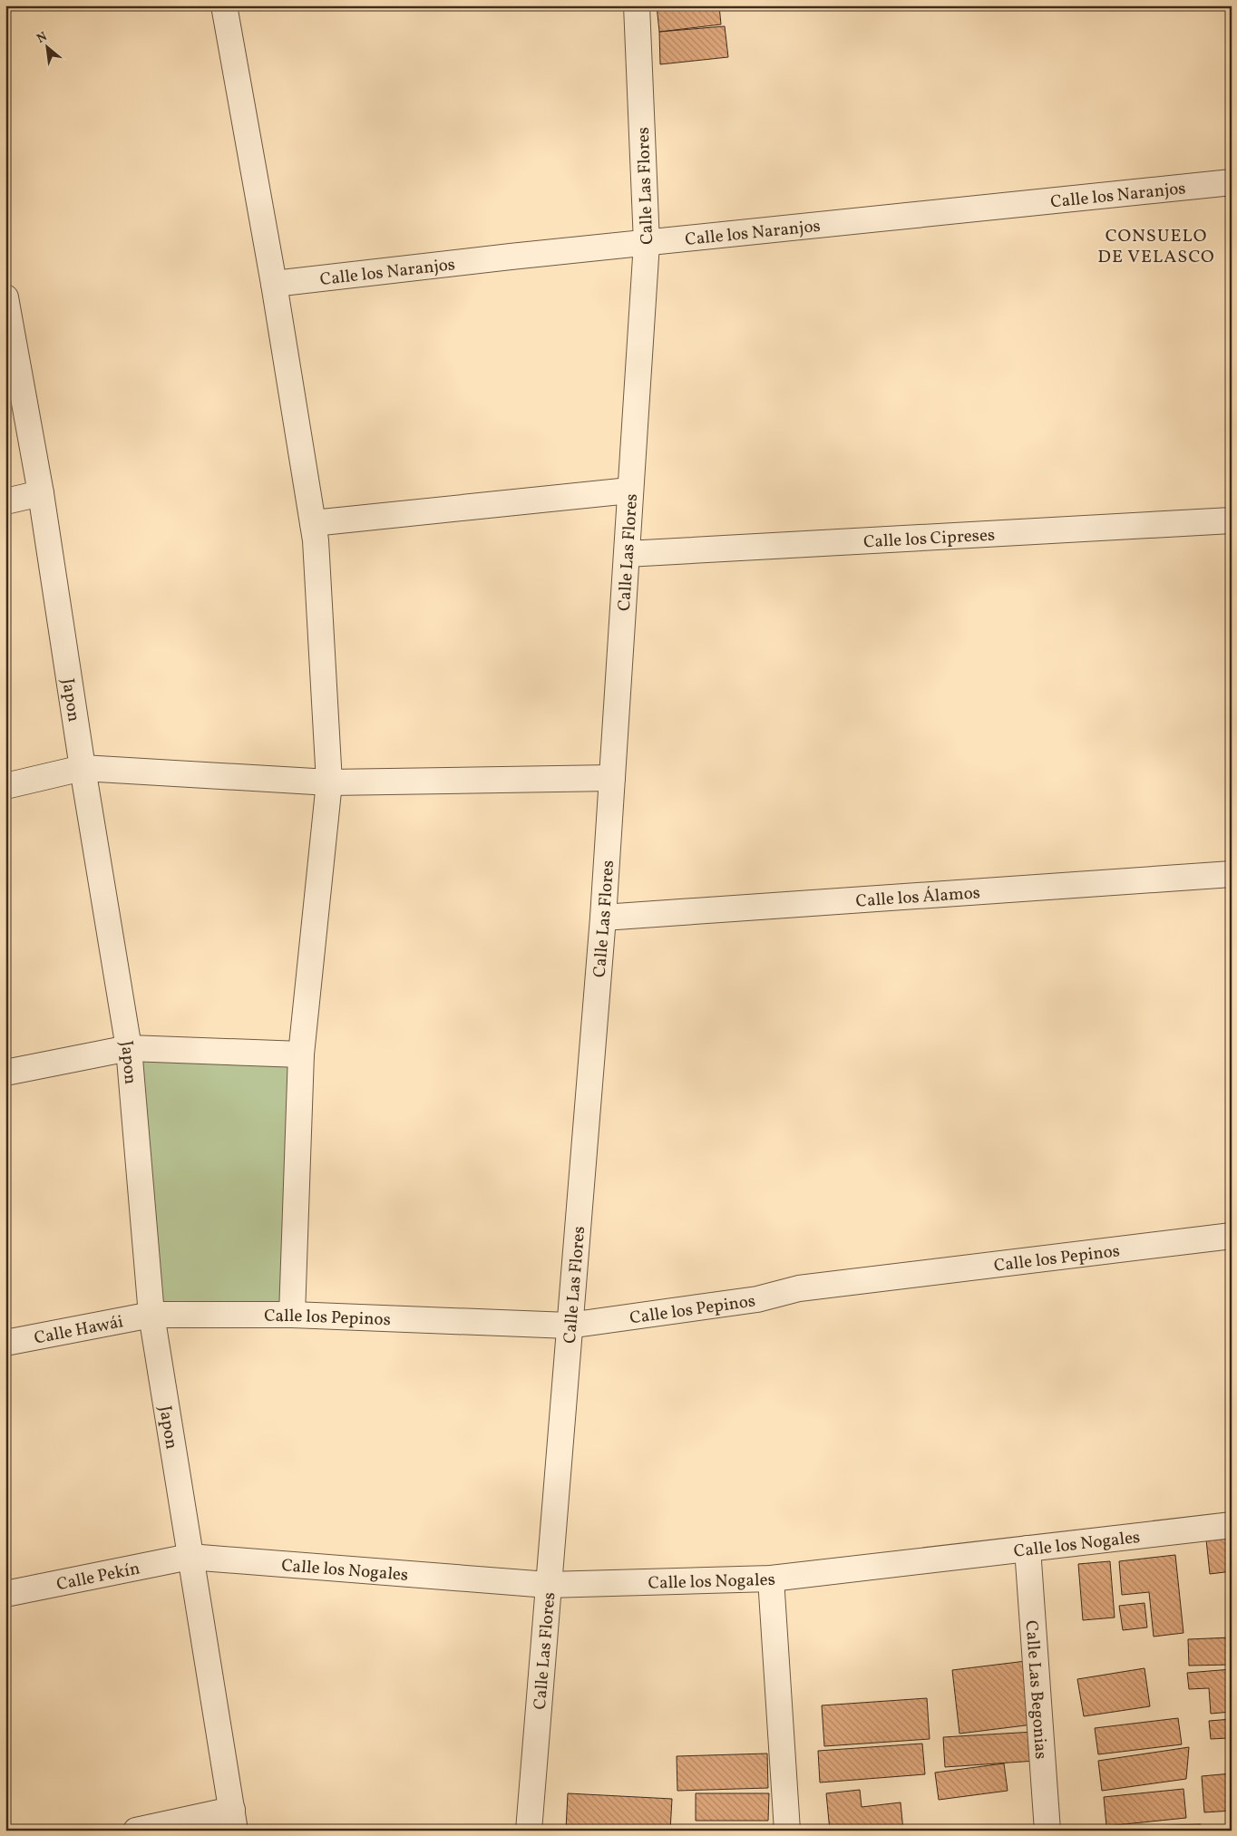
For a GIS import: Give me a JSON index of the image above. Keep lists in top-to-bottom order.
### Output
{
  "streets": {
    "street": [
      "Calle Las Flores",
      "Calle los Naranjos",
      "Calle los Cipreses",
      "Japon",
      "Calle los Álamos",
      "Calle los Pepinos",
      "Calle Hawái",
      "Calle los Nogales",
      "Calle Pekín",
      "Calle Las Begonias"
    ]
  },
  "crossings": [
    ["Calle Las Flores", "Calle los Naranjos"],
    ["Calle Las Flores", "Calle los Cipreses"],
    ["Calle Las Flores", "Calle los Álamos"],
    ["Calle Las Flores", "Calle los Pepinos"],
    ["Calle Las Flores", "Calle los Nogales"],
    ["Japon", "Calle los Pepinos"],
    ["Japon", "Calle Hawái"],
    ["Japon", "Calle los Nogales"],
    ["Japon", "Calle Pekín"],
    ["Calle los Pepinos", "Calle Hawái"],
    ["Calle los Nogales", "Calle Pekín"],
    ["Calle los Nogales", "Calle Las Begonias"]
  ],
  "districts": ["CONSUELO DE VELASCO"],
  "north": "top left"
}
